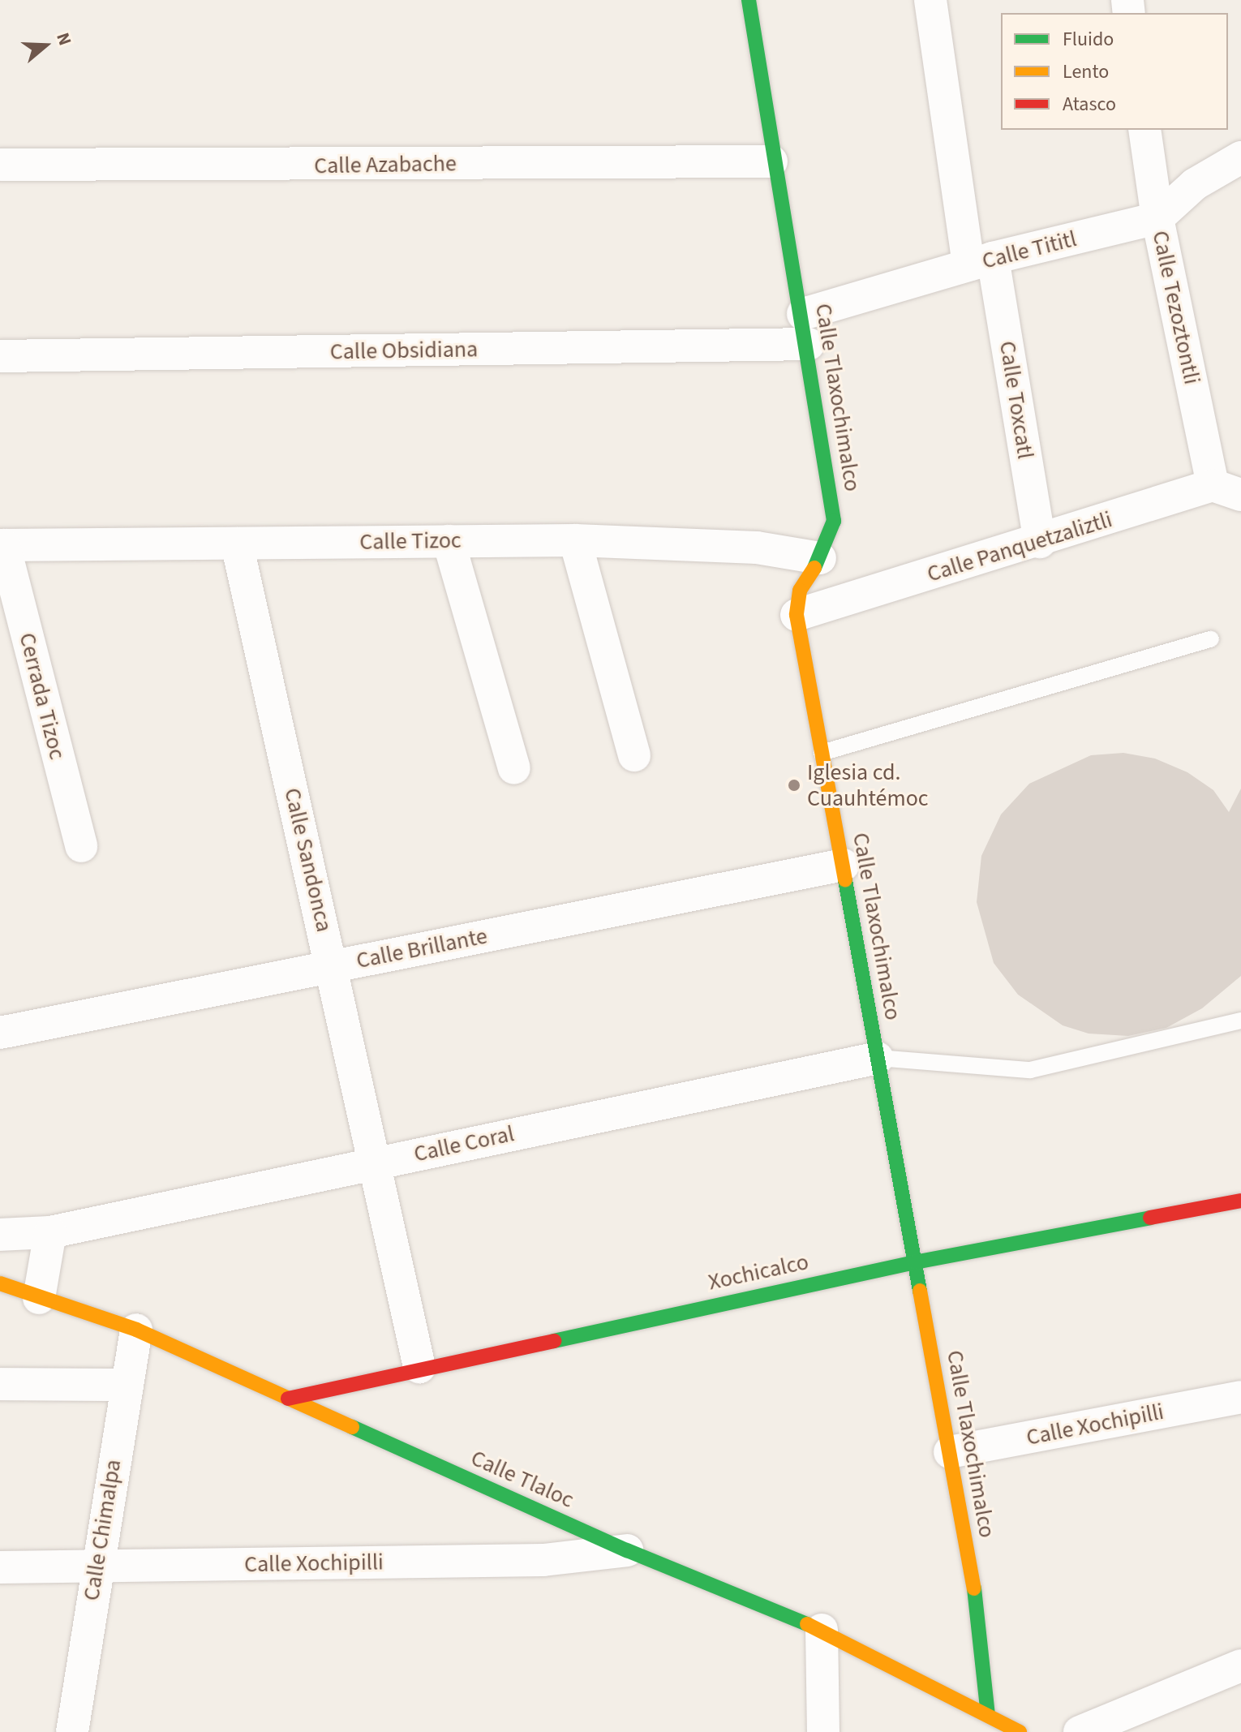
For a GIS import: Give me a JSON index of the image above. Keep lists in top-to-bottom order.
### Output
{
  "streets": {
    "street": [
      "Calle Azabache",
      "Calle Tititl",
      "Calle Tezoztontli",
      "Calle Obsidiana",
      "Calle Tlaxochimalco",
      "Calle Toxcatl",
      "Calle Tizoc",
      "Calle Panquetzaliztli",
      "Cerrada Tizoc",
      "Calle Sandonca",
      "Calle Brillante",
      "Calle Coral",
      "Xochicalco",
      "Calle Xochipilli",
      "Calle Tlaloc",
      "Calle Chimalpa"
    ]
  },
  "crossings": [
    ["Calle Azabache", "Calle Tlaxochimalco"],
    ["Calle Tititl", "Calle Tezoztontli"],
    ["Calle Tititl", "Calle Obsidiana"],
    ["Calle Tititl", "Calle Tlaxochimalco"],
    ["Calle Tititl", "Calle Toxcatl"],
    ["Calle Tezoztontli", "Calle Panquetzaliztli"],
    ["Calle Obsidiana", "Calle Tlaxochimalco"],
    ["Calle Tlaxochimalco", "Calle Tizoc"],
    ["Calle Tlaxochimalco", "Calle Panquetzaliztli"],
    ["Calle Tlaxochimalco", "Calle Brillante"],
    ["Calle Tlaxochimalco", "Calle Coral"],
    ["Calle Tlaxochimalco", "Xochicalco"],
    ["Calle Tlaxochimalco", "Calle Xochipilli"],
    ["Calle Tlaxochimalco", "Calle Tlaloc"],
    ["Calle Toxcatl", "Calle Panquetzaliztli"],
    ["Calle Tizoc", "Cerrada Tizoc"],
    ["Calle Tizoc", "Calle Sandonca"],
    ["Calle Sandonca", "Calle Brillante"],
    ["Calle Sandonca", "Calle Coral"],
    ["Calle Sandonca", "Xochicalco"],
    ["Xochicalco", "Calle Tlaloc"],
    ["Calle Xochipilli", "Calle Tlaloc"],
    ["Calle Xochipilli", "Calle Chimalpa"],
    ["Calle Tlaloc", "Calle Chimalpa"]
  ],
  "places": ["Iglesia cd. Cuauhtémoc"],
  "legend": ["Fluido", "Lento", "Atasco"],
  "north": "right"
}
